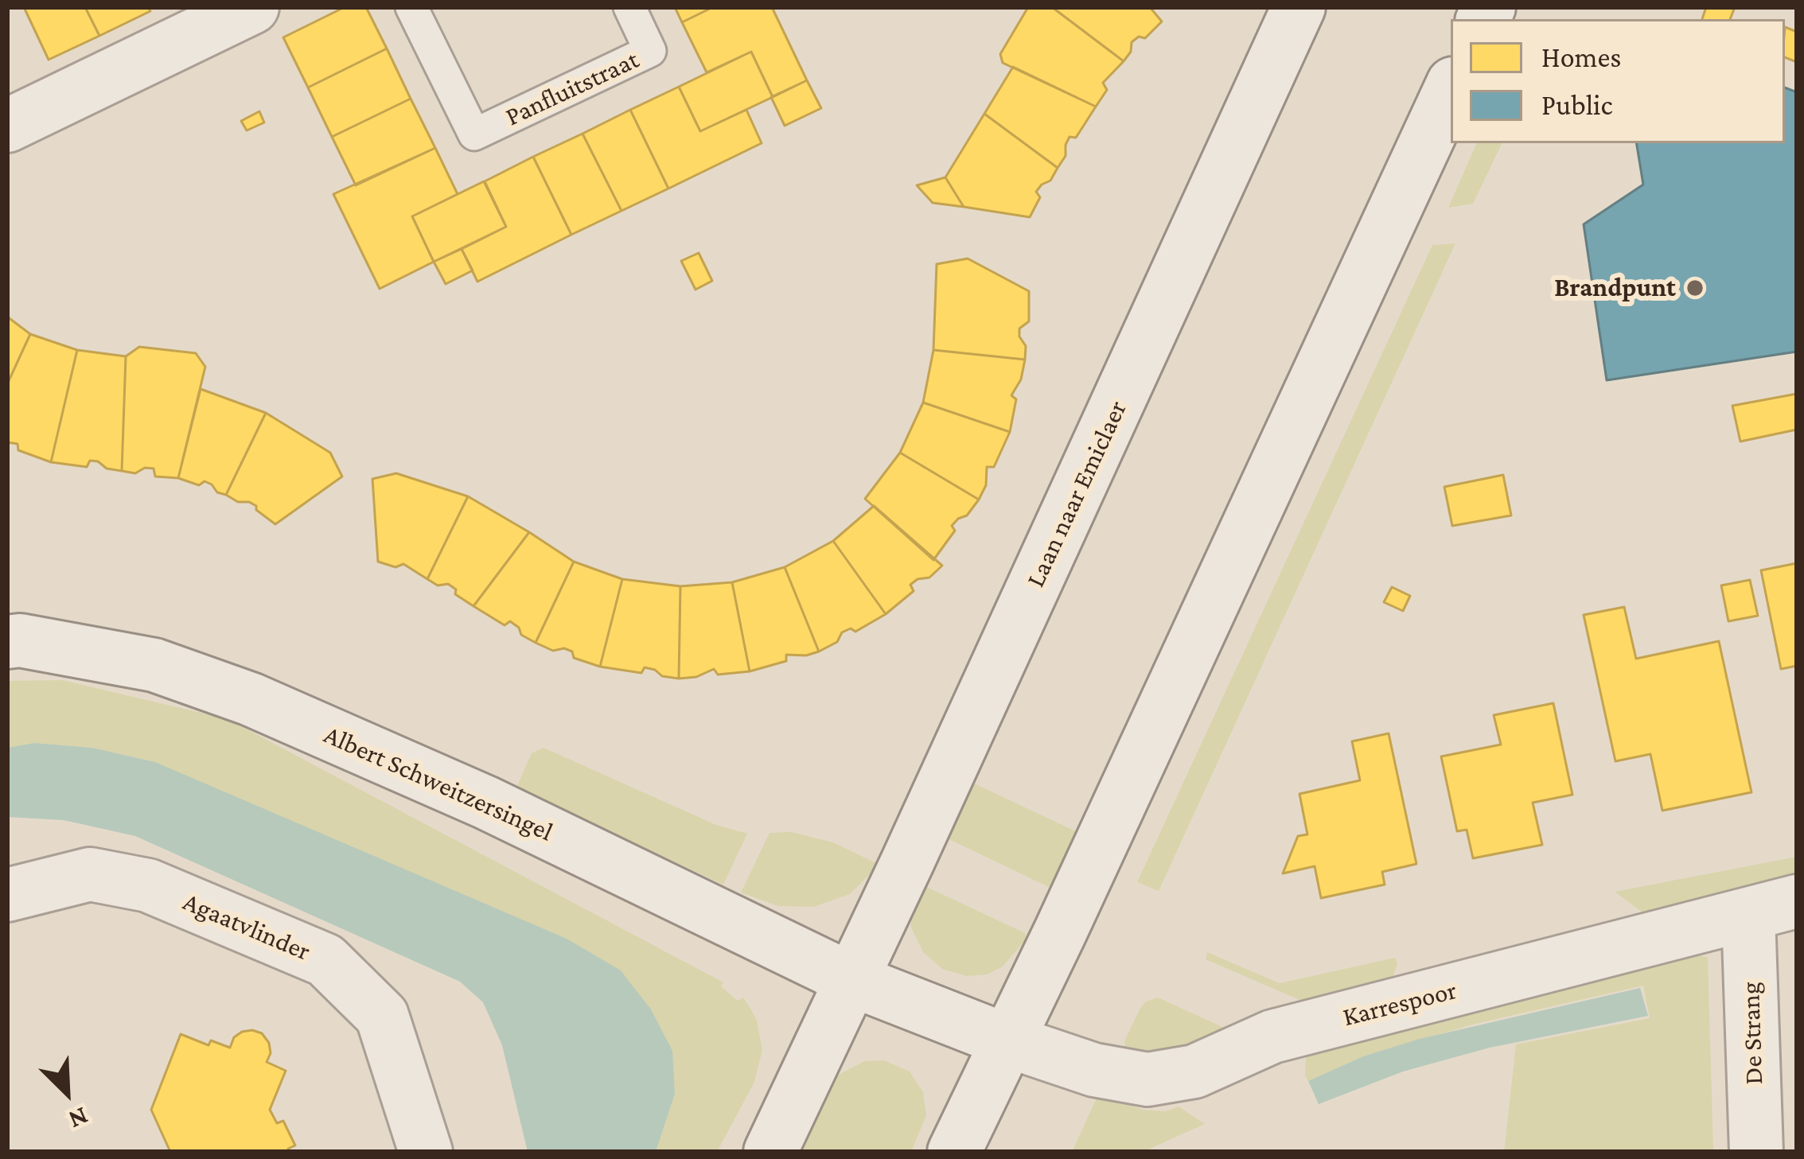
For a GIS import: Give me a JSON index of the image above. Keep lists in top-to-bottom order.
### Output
{
  "streets": {
    "street": [
      "Laan naar Emiclaer",
      "Albert Schweitzersingel",
      "Agaatvlinder",
      "Karrespoor",
      "De Strang"
    ],
    "lane": ["Panfluitstraat"]
  },
  "crossings": [
    ["Laan naar Emiclaer", "Albert Schweitzersingel"],
    ["Karrespoor", "De Strang"]
  ],
  "places": ["Brandpunt"],
  "legend": ["Homes", "Public"],
  "north": "bottom right"
}
